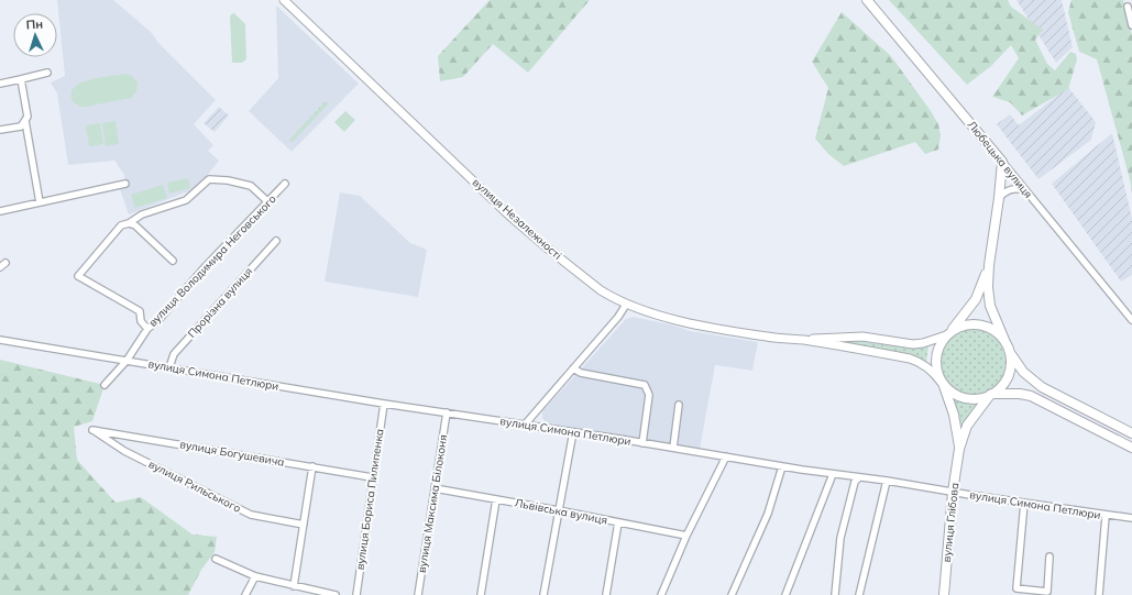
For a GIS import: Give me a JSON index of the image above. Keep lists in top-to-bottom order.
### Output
{
  "streets": {
    "main road": ["Любецька вулиця", "вулиця Незалежності", "вулиця Глібова"],
    "street": [
      "вулиця Володимира Неговського",
      "Прорізна вулиця",
      "вулиця Симона Петлюри",
      "вулиця Богушевича",
      "вулиця Рильського",
      "вулиця Бориса Пилипенка",
      "вулиця Максима Білоконя",
      "Львівська вулиця"
    ]
  },
  "crossings": [
    ["вулиця Незалежності", "вулиця Глібова"],
    ["вулиця Володимира Неговського", "вулиця Симона Петлюри"],
    ["Прорізна вулиця", "вулиця Симона Петлюри"],
    ["вулиця Симона Петлюри", "вулиця Бориса Пилипенка"],
    ["вулиця Симона Петлюри", "вулиця Максима Білоконя"],
    ["вулиця Симона Петлюри", "вулиця Глібова"],
    ["вулиця Богушевича", "вулиця Рильського"],
    ["вулиця Богушевича", "вулиця Бориса Пилипенка"],
    ["вулиця Максима Білоконя", "Львівська вулиця"]
  ],
  "north": "top"
}
